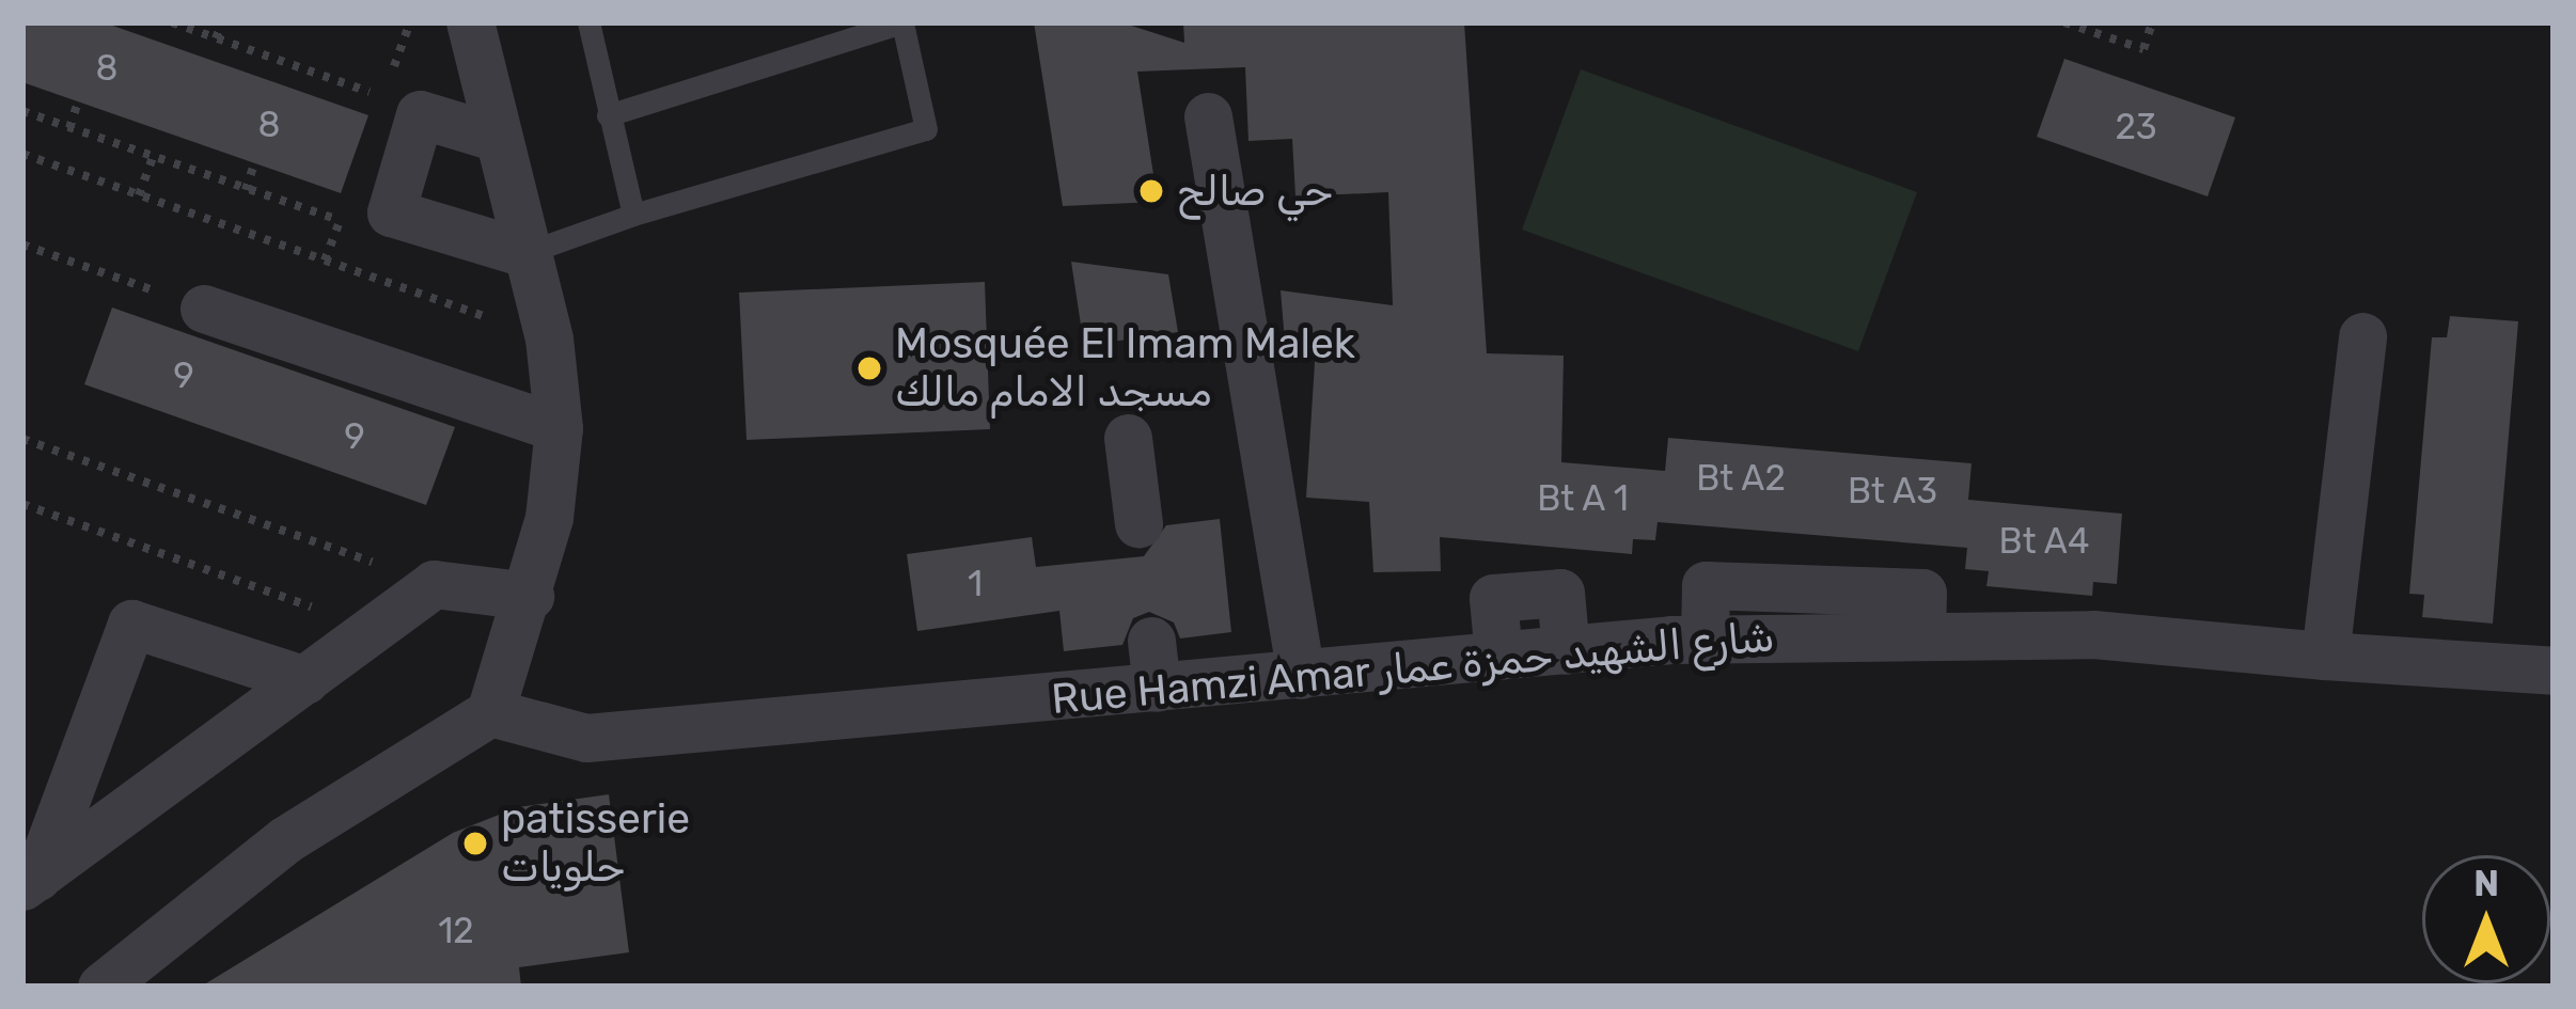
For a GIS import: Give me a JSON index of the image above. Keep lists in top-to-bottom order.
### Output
{
  "streets": {
    "street": ["Rue Hamzi Amar شارع الشهيد حمزة عمار"]
  },
  "places": ["حي صالح", "Mosquée El Imam Malek مسجد الامام مالك", "patisserie حلويات"],
  "house_numbers": [
    "8",
    "8",
    "23",
    "9",
    "9",
    "Bt A2",
    "Bt A3",
    "Bt A 1",
    "Bt A4",
    "1",
    "12"
  ],
  "north": "top"
}
